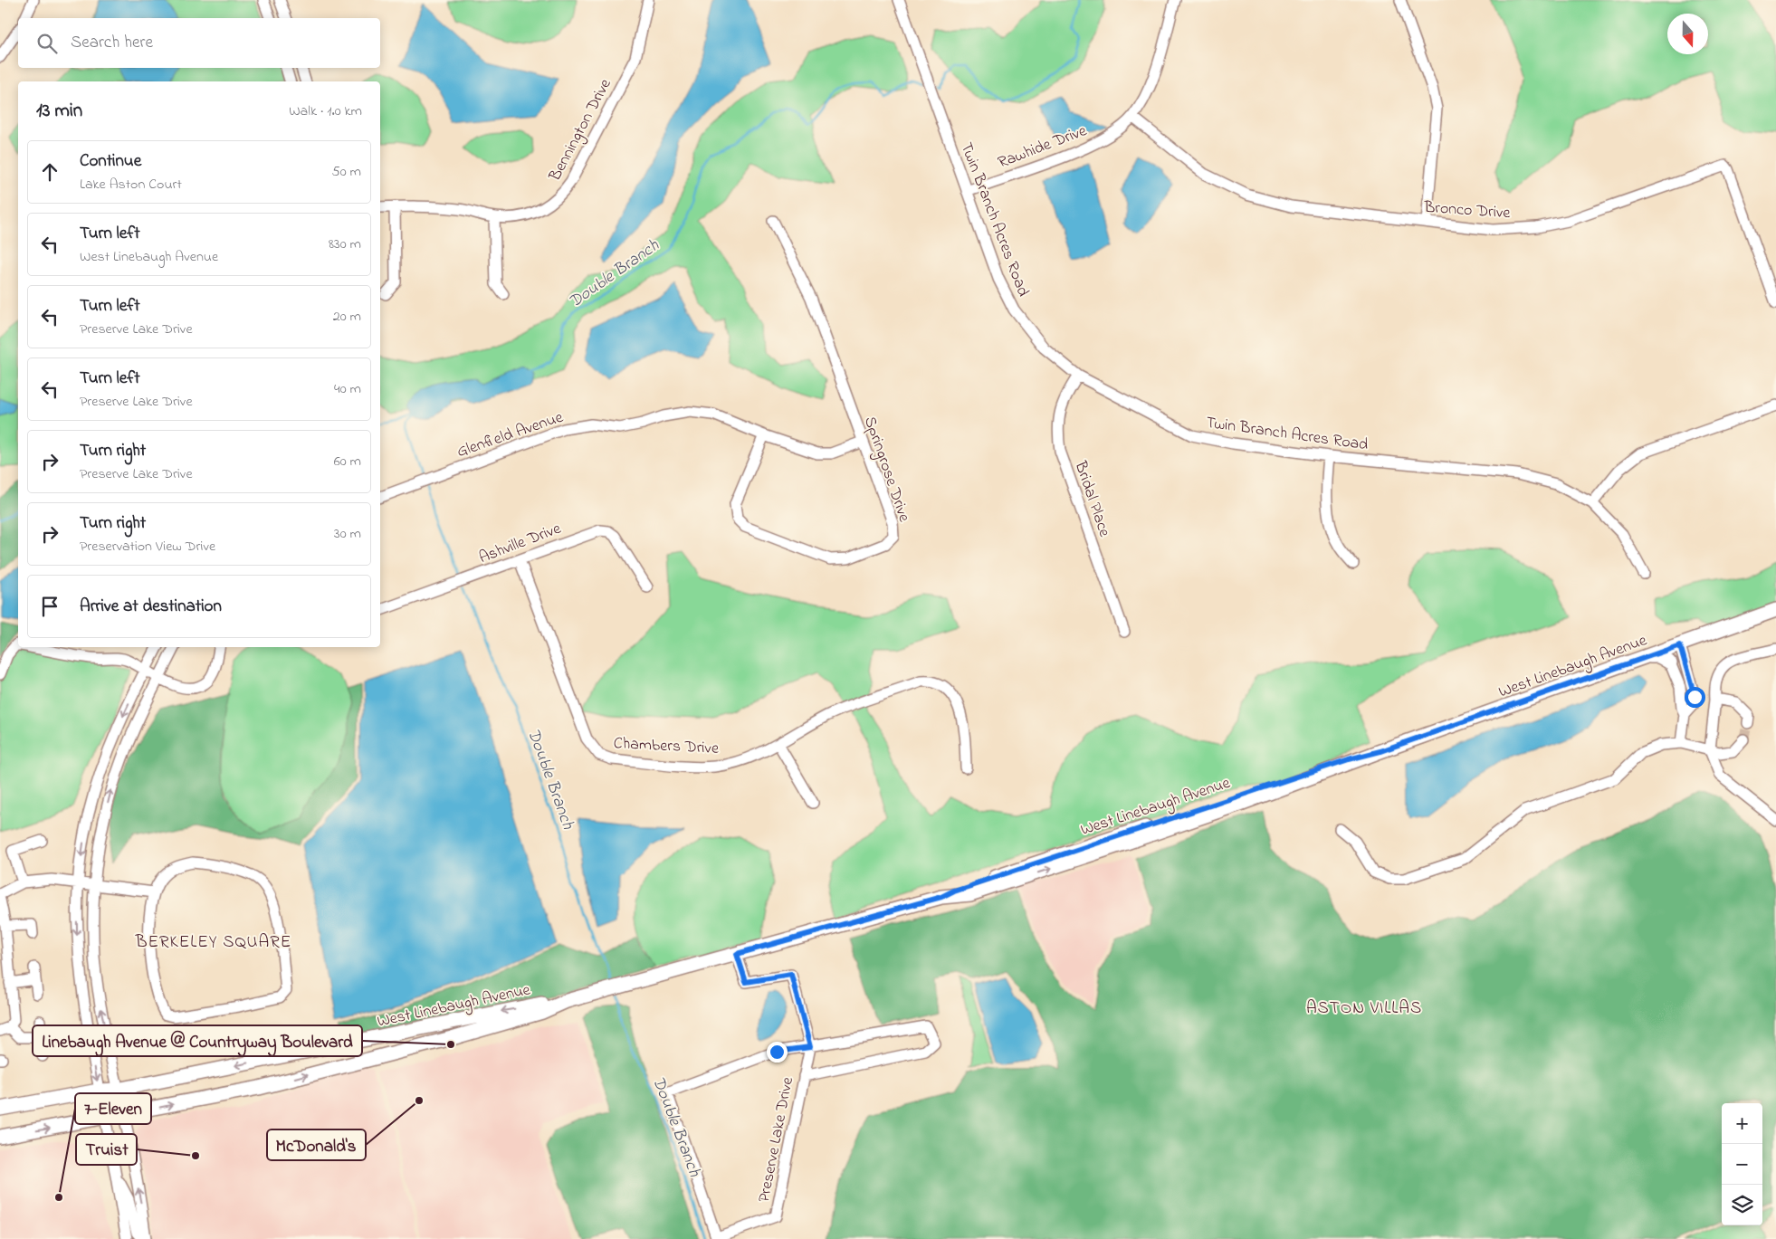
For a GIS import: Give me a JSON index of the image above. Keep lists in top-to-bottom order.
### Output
{
  "streets": {
    "main road": ["West Linebaugh Avenue"],
    "street": [
      "Bennington Drive",
      "Rawhide Drive",
      "Bronco Drive",
      "Twin Branch Acres Road",
      "Glenfield Avenue",
      "Springrose Drive",
      "Bridal Place",
      "Ashville Drive",
      "Chambers Drive",
      "Preserve Lake Drive"
    ]
  },
  "crossings": [
    ["Rawhide Drive", "Bronco Drive"],
    ["Rawhide Drive", "Twin Branch Acres Road"],
    ["Twin Branch Acres Road", "Bridal Place"],
    ["Glenfield Avenue", "Springrose Drive"],
    ["Ashville Drive", "Chambers Drive"],
    ["West Linebaugh Avenue", "Preserve Lake Drive"]
  ],
  "districts": ["BERKELEY SQUARE", "ASTON VILLAS"],
  "water": ["Double Branch"],
  "places": [
    "Linebaugh Avenue @ Countryway Boulevard",
    "McDonald's",
    "Truist",
    "7-Eleven"
  ],
  "north": "bottom",
  "page": {
    "search": "Search here",
    "heading": ["13 min", "Walk · 1.0 km"],
    "list": [
      ["Continue", "Lake Aston Court", "50 m"],
      ["Turn left", "West Linebaugh Avenue", "830 m"],
      ["Turn left", "Preserve Lake Drive", "20 m"],
      ["Turn left", "Preserve Lake Drive", "40 m"],
      ["Turn right", "Preserve Lake Drive", "60 m"],
      ["Turn right", "Preservation View Drive", "30 m"],
      "Arrive at destination"
    ],
    "map_buttons": ["+", "−"]
  }
}
